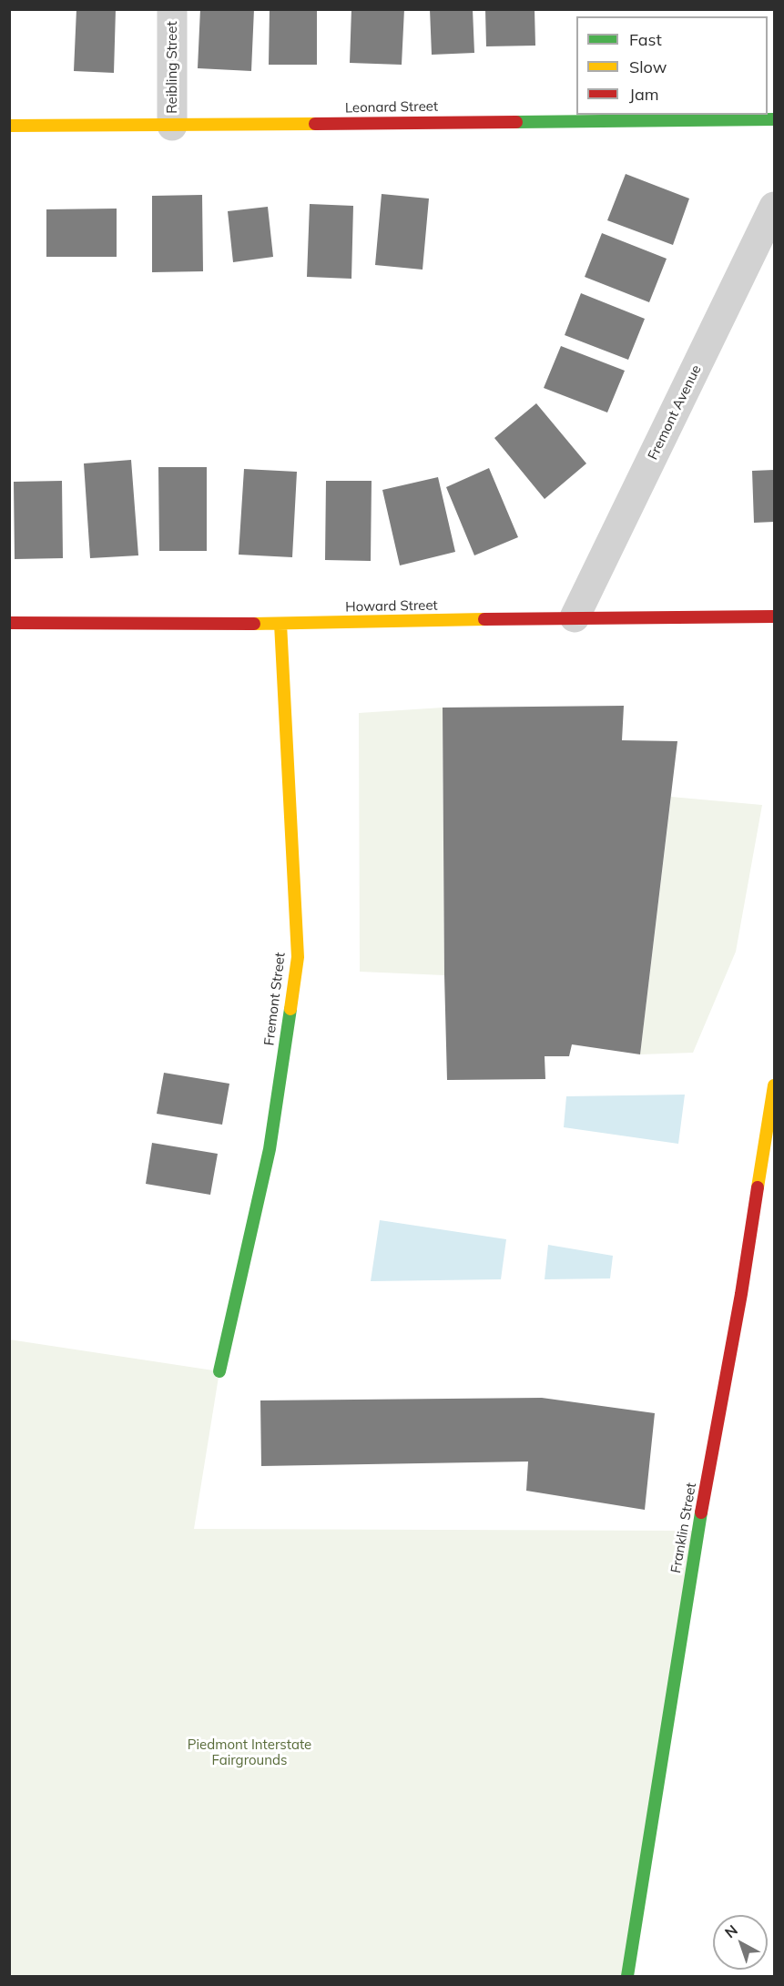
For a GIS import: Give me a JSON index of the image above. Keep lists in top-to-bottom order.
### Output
{
  "streets": {
    "street": [
      "Reibling Street",
      "Leonard Street",
      "Fremont Avenue",
      "Howard Street",
      "Fremont Street",
      "Franklin Street"
    ]
  },
  "crossings": [
    ["Reibling Street", "Leonard Street"],
    ["Fremont Avenue", "Howard Street"],
    ["Howard Street", "Fremont Street"]
  ],
  "parks": ["Piedmont Interstate Fairgrounds"],
  "legend": ["Fast", "Slow", "Jam"],
  "north": "top left"
}
